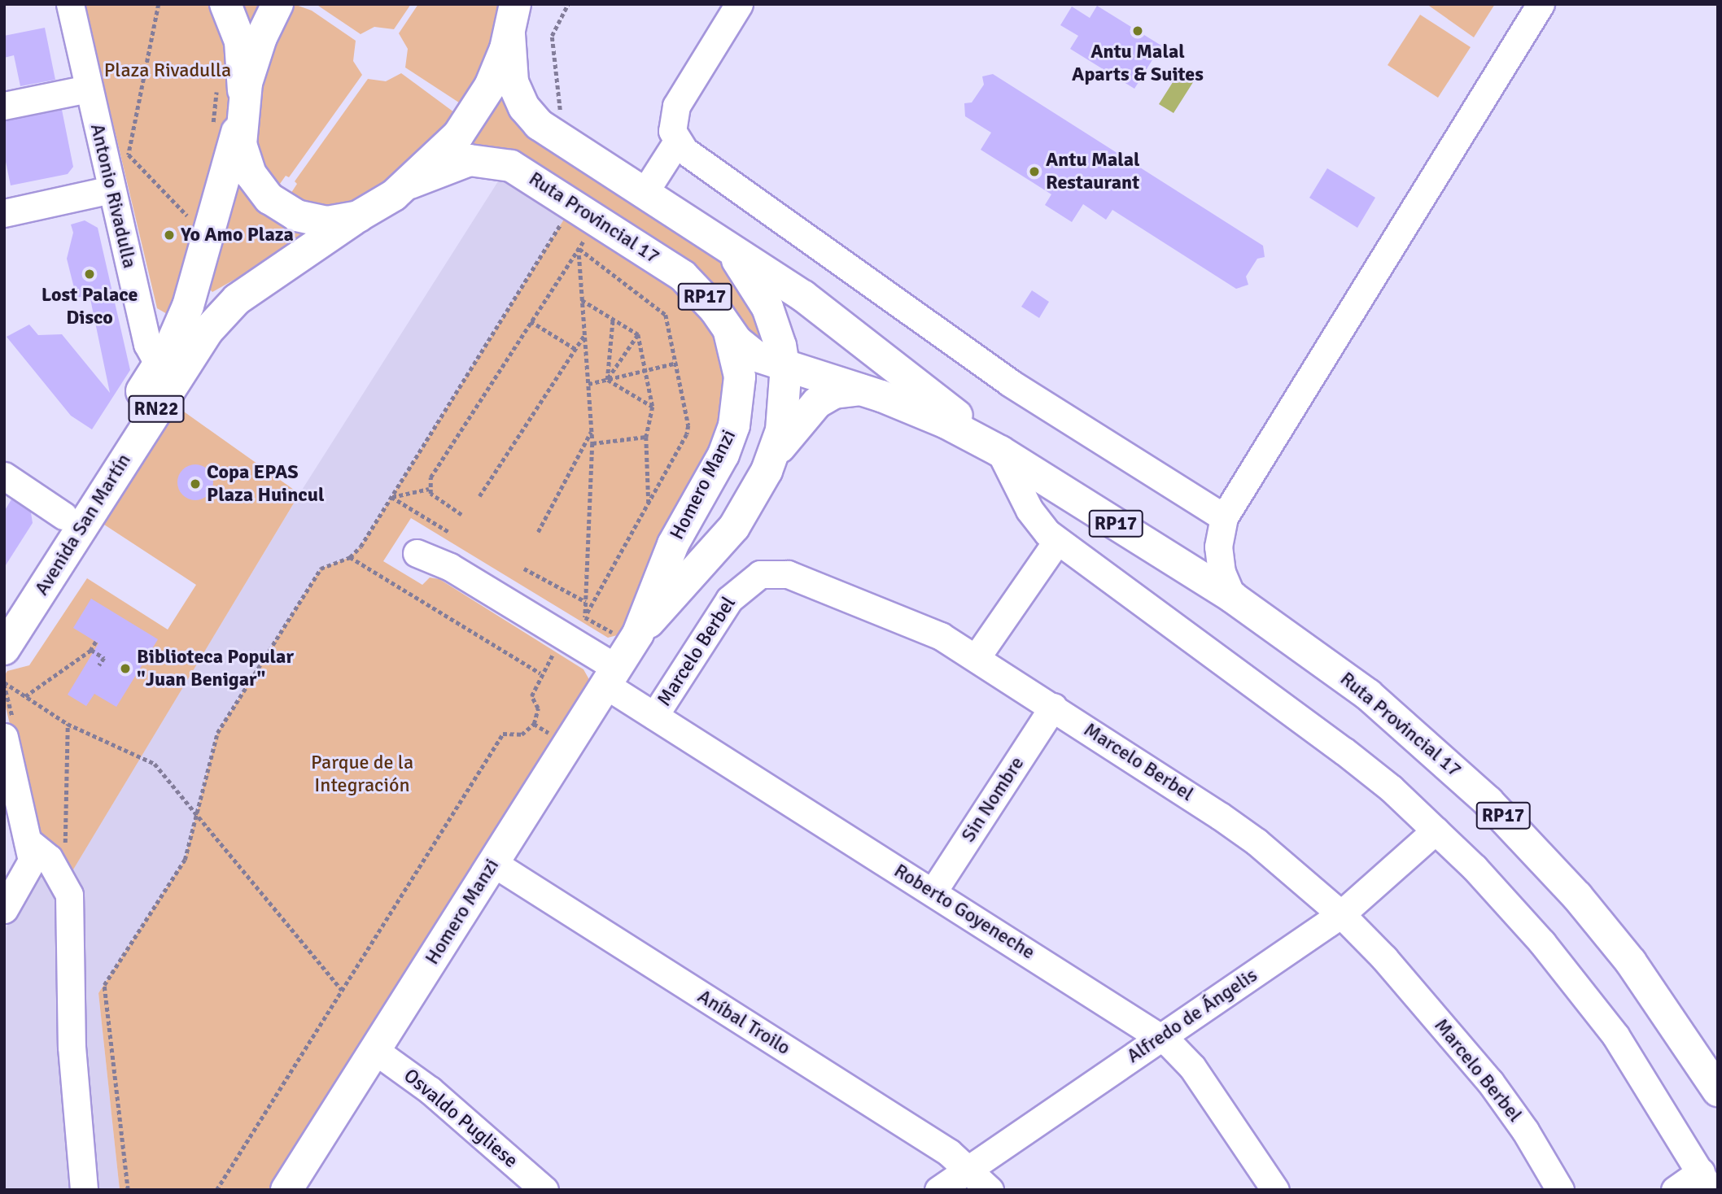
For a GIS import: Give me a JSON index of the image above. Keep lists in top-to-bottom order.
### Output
{
  "streets": {
    "main road": [
      "Ruta Provincial 17",
      "RP17",
      "RN22",
      "Homero Manzi",
      "Avenida San Martín"
    ],
    "street": [
      "Antonio Rivadulla",
      "Marcelo Berbel",
      "Sin Nombre",
      "Roberto Goyeneche",
      "Alfredo de Ángelis",
      "Aníbal Troilo",
      "Osvaldo Pugliese"
    ]
  },
  "crossings": [
    ["Antonio Rivadulla", "Avenida San Martín"],
    ["Ruta Provincial 17", "RN22"],
    ["Ruta Provincial 17", "Homero Manzi"],
    ["RN22", "Avenida San Martín"],
    ["Homero Manzi", "Roberto Goyeneche"],
    ["Homero Manzi", "Aníbal Troilo"],
    ["Homero Manzi", "Osvaldo Pugliese"],
    ["Marcelo Berbel", "Sin Nombre"],
    ["Marcelo Berbel", "Roberto Goyeneche"],
    ["Marcelo Berbel", "Alfredo de Ángelis"],
    ["Sin Nombre", "Roberto Goyeneche"],
    ["Roberto Goyeneche", "Alfredo de Ángelis"],
    ["Alfredo de Ángelis", "Aníbal Troilo"]
  ],
  "parks": ["Plaza Rivadulla", "Parque de la Integración"],
  "places": [
    "Antu Malal Aparts & Suites",
    "Antu Malal Restaurant",
    "Yo Amo Plaza",
    "Lost Palace Disco",
    "Copa EPAS Plaza Huincul",
    "Biblioteca Popular \"Juan Benigar\""
  ]
}
